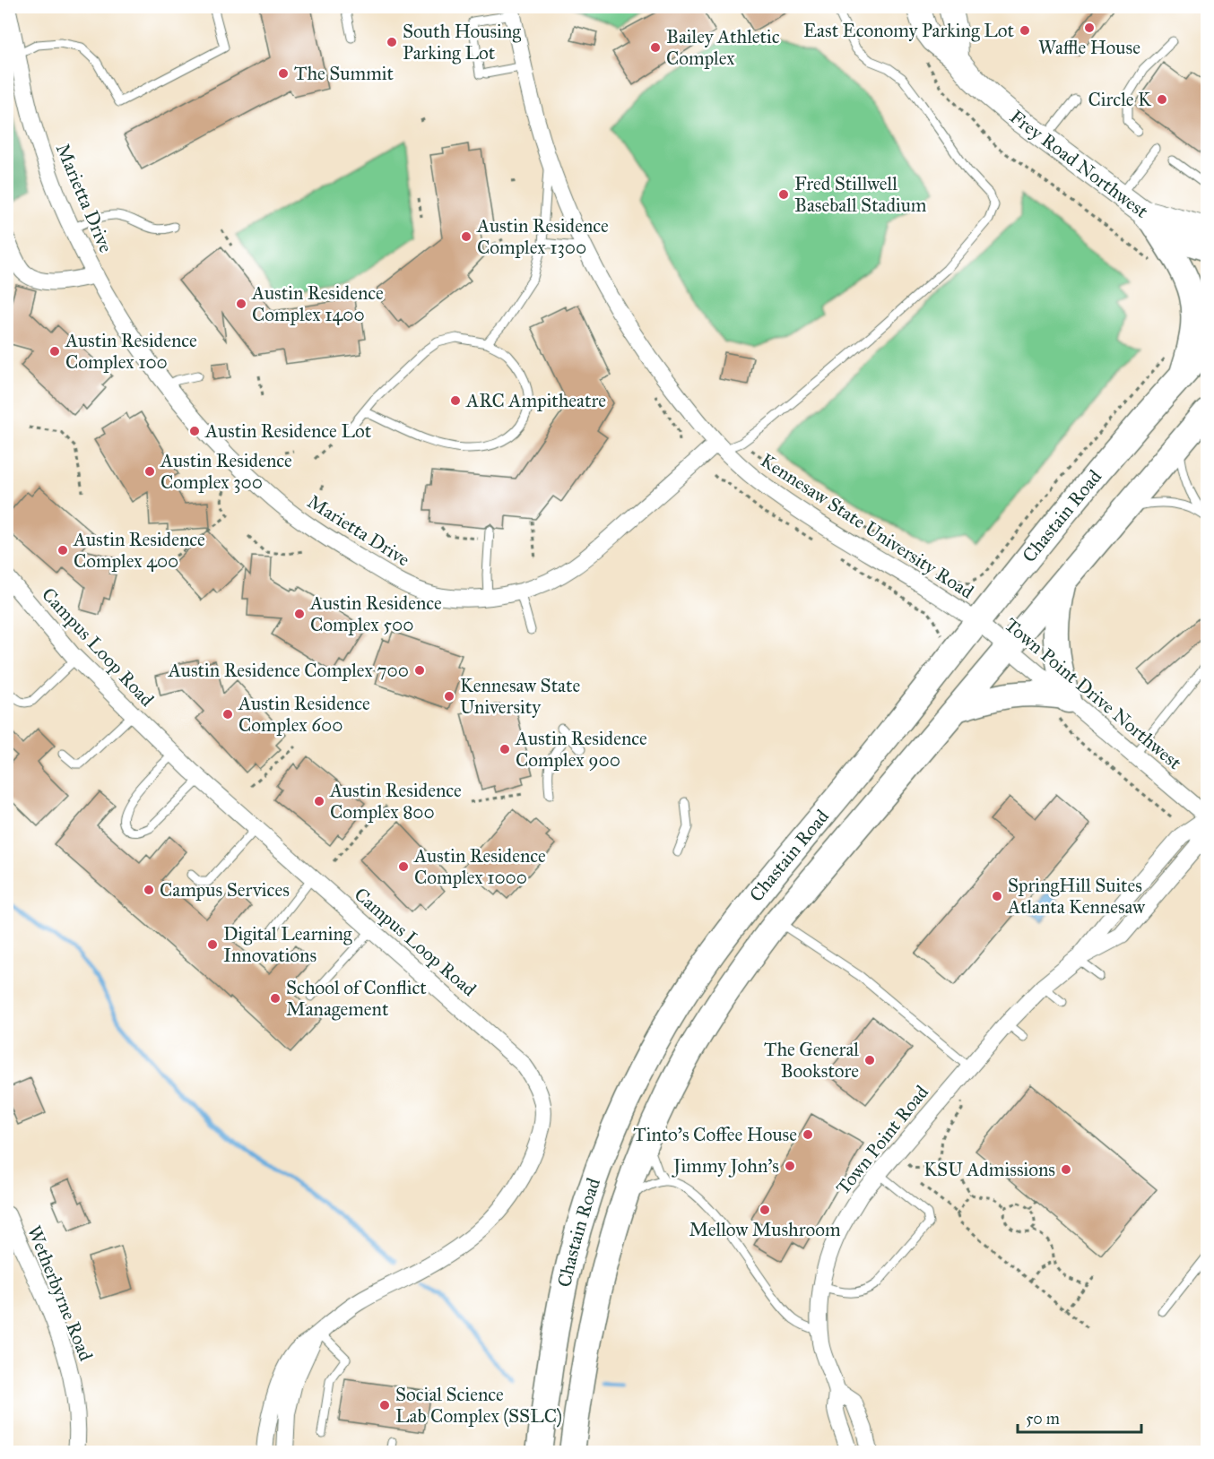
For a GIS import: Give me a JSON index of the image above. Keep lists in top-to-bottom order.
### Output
{
  "streets": {
    "main road": ["Frey Road Northwest", "Chastain Road"],
    "street": [
      "Marietta Drive",
      "Kennesaw State University Road",
      "Campus Loop Road",
      "Town Point Drive Northwest",
      "Town Point Road",
      "Wetherbyrne Road"
    ]
  },
  "crossings": [
    ["Marietta Drive", "Kennesaw State University Road"],
    ["Chastain Road", "Kennesaw State University Road"],
    ["Chastain Road", "Town Point Drive Northwest"],
    ["Kennesaw State University Road", "Town Point Drive Northwest"],
    ["Town Point Drive Northwest", "Town Point Road"]
  ],
  "places": [
    "Waffle House",
    "East Economy Parking Lot",
    "South Housing Parking Lot",
    "Bailey Athletic Complex",
    "The Summit",
    "Circle K",
    "Fred Stillwell Baseball Stadium",
    "Austin Residence Complex 1300",
    "Austin Residence Complex 1400",
    "Austin Residence Complex 100",
    "ARC Ampitheatre",
    "Austin Residence Lot",
    "Austin Residence Complex 300",
    "Austin Residence Complex 400",
    "Austin Residence Complex 500",
    "Austin Residence Complex 700",
    "Kennesaw State University",
    "Austin Residence Complex 600",
    "Austin Residence Complex 900",
    "Austin Residence Complex 800",
    "Austin Residence Complex 1000",
    "Campus Services",
    "SpringHill Suites Atlanta Kennesaw",
    "Digital Learning Innovations",
    "School of Conflict Management",
    "The General Bookstore",
    "Tinto's Coffee House",
    "Jimmy John's",
    "KSU Admissions",
    "Mellow Mushroom",
    "Social Science Lab Complex (SSLC)"
  ],
  "scale_bar": "50 m"
}
